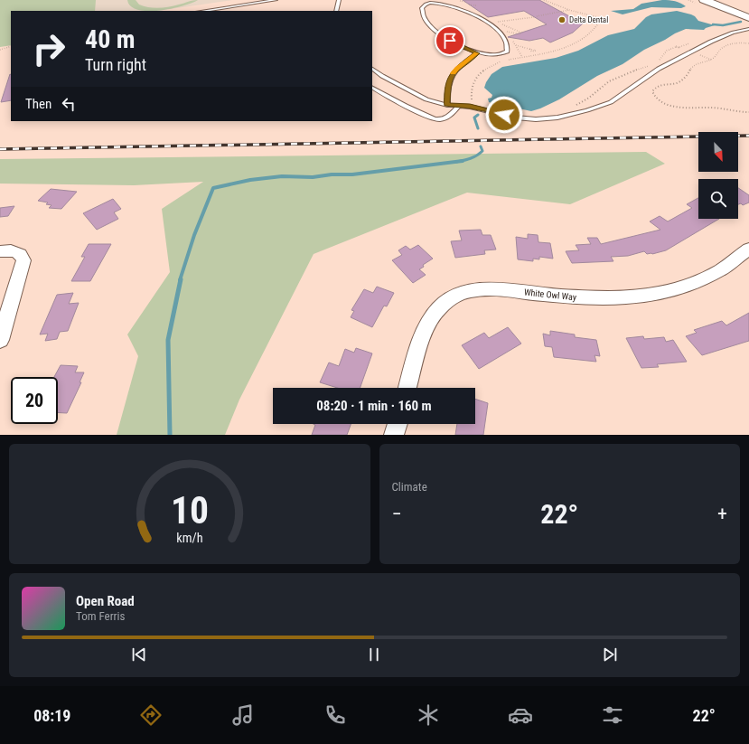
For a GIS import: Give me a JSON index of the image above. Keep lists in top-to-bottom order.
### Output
{
  "streets": {
    "street": ["White Owl Way"]
  },
  "places": ["Delta Dental"],
  "north": "bottom right",
  "page": {
    "turn": ["40 m", "Turn right"],
    "then": "Then",
    "limit": "20",
    "trip": "08:20 · 1 min · 160 m",
    "tile": "Climate",
    "heat": ["−", "22°", "+"],
    "song": ["Open Road", "Tom Ferris"],
    "tabs": ["08:19", "22°"],
    "gauge": ["10", "km/h"]
  }
}
